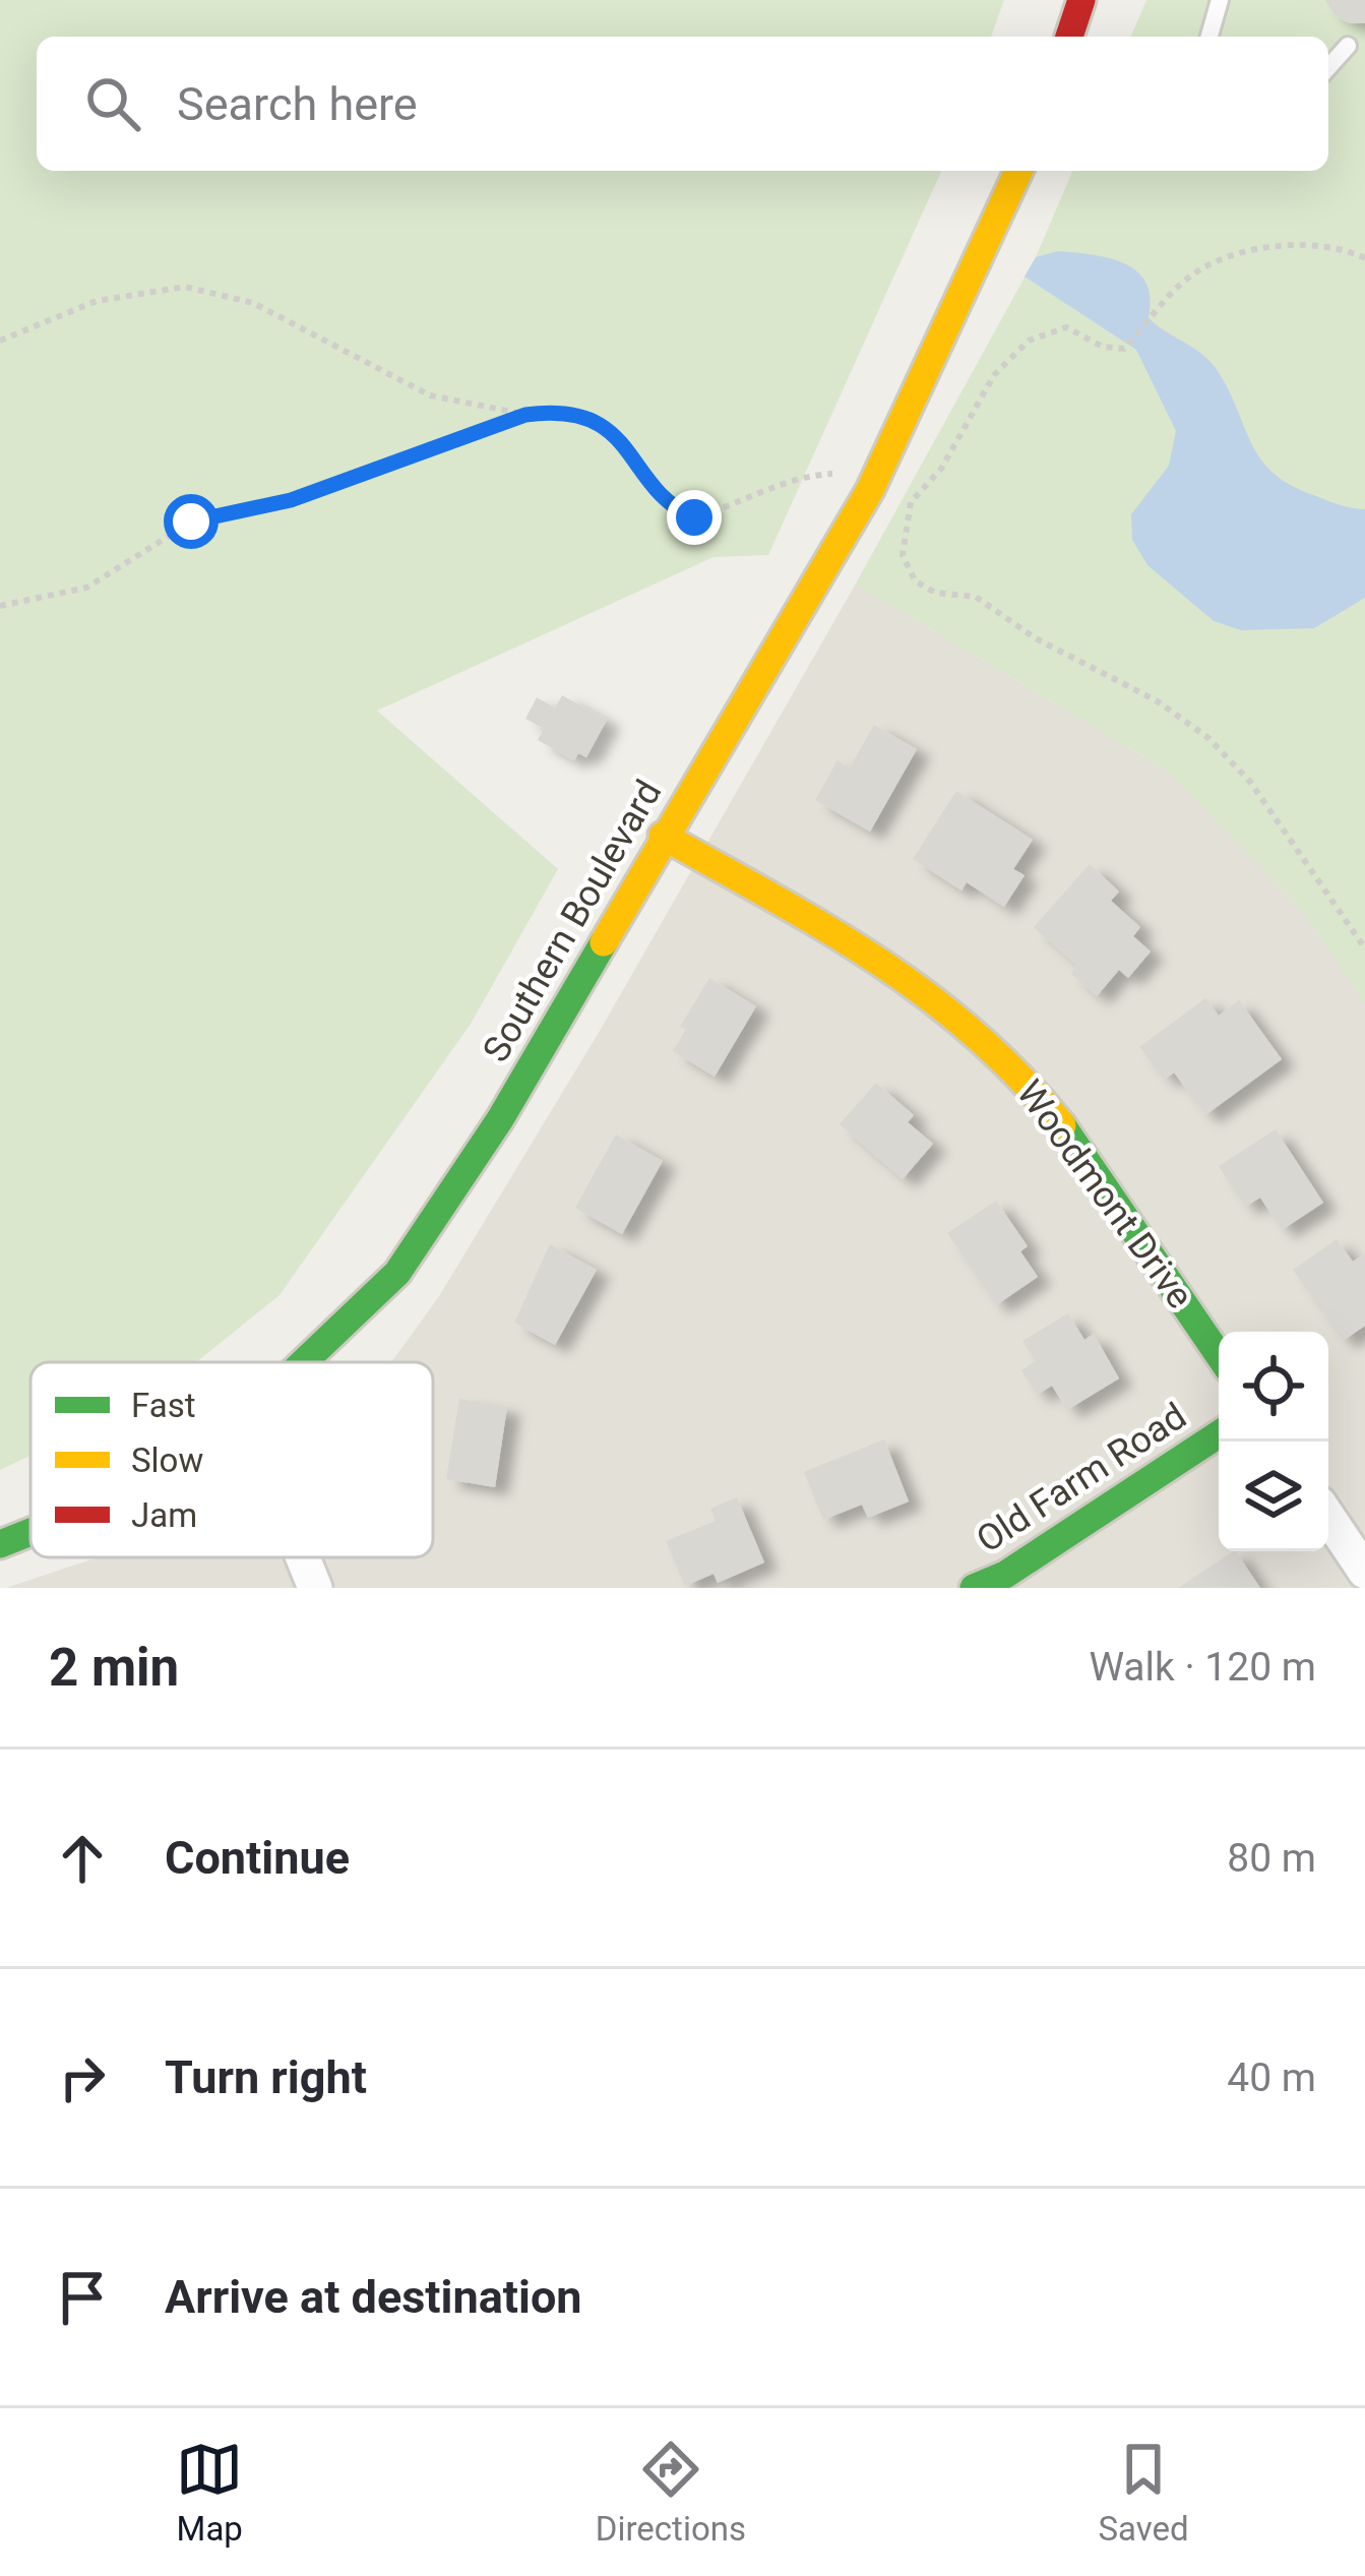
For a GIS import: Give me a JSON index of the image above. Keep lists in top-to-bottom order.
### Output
{
  "streets": {
    "main road": ["Southern Boulevard", "Woodmont Drive", "Old Farm Road"]
  },
  "crossings": [
    ["Southern Boulevard", "Woodmont Drive"]
  ],
  "legend": ["Fast", "Slow", "Jam"],
  "page": {
    "search": "Search here",
    "heading": ["2 min", "Walk · 120 m"],
    "list": [
      ["Continue", "80 m"],
      ["Turn right", "40 m"],
      "Arrive at destination"
    ],
    "nav": ["Map", "Directions", "Saved"]
  }
}
